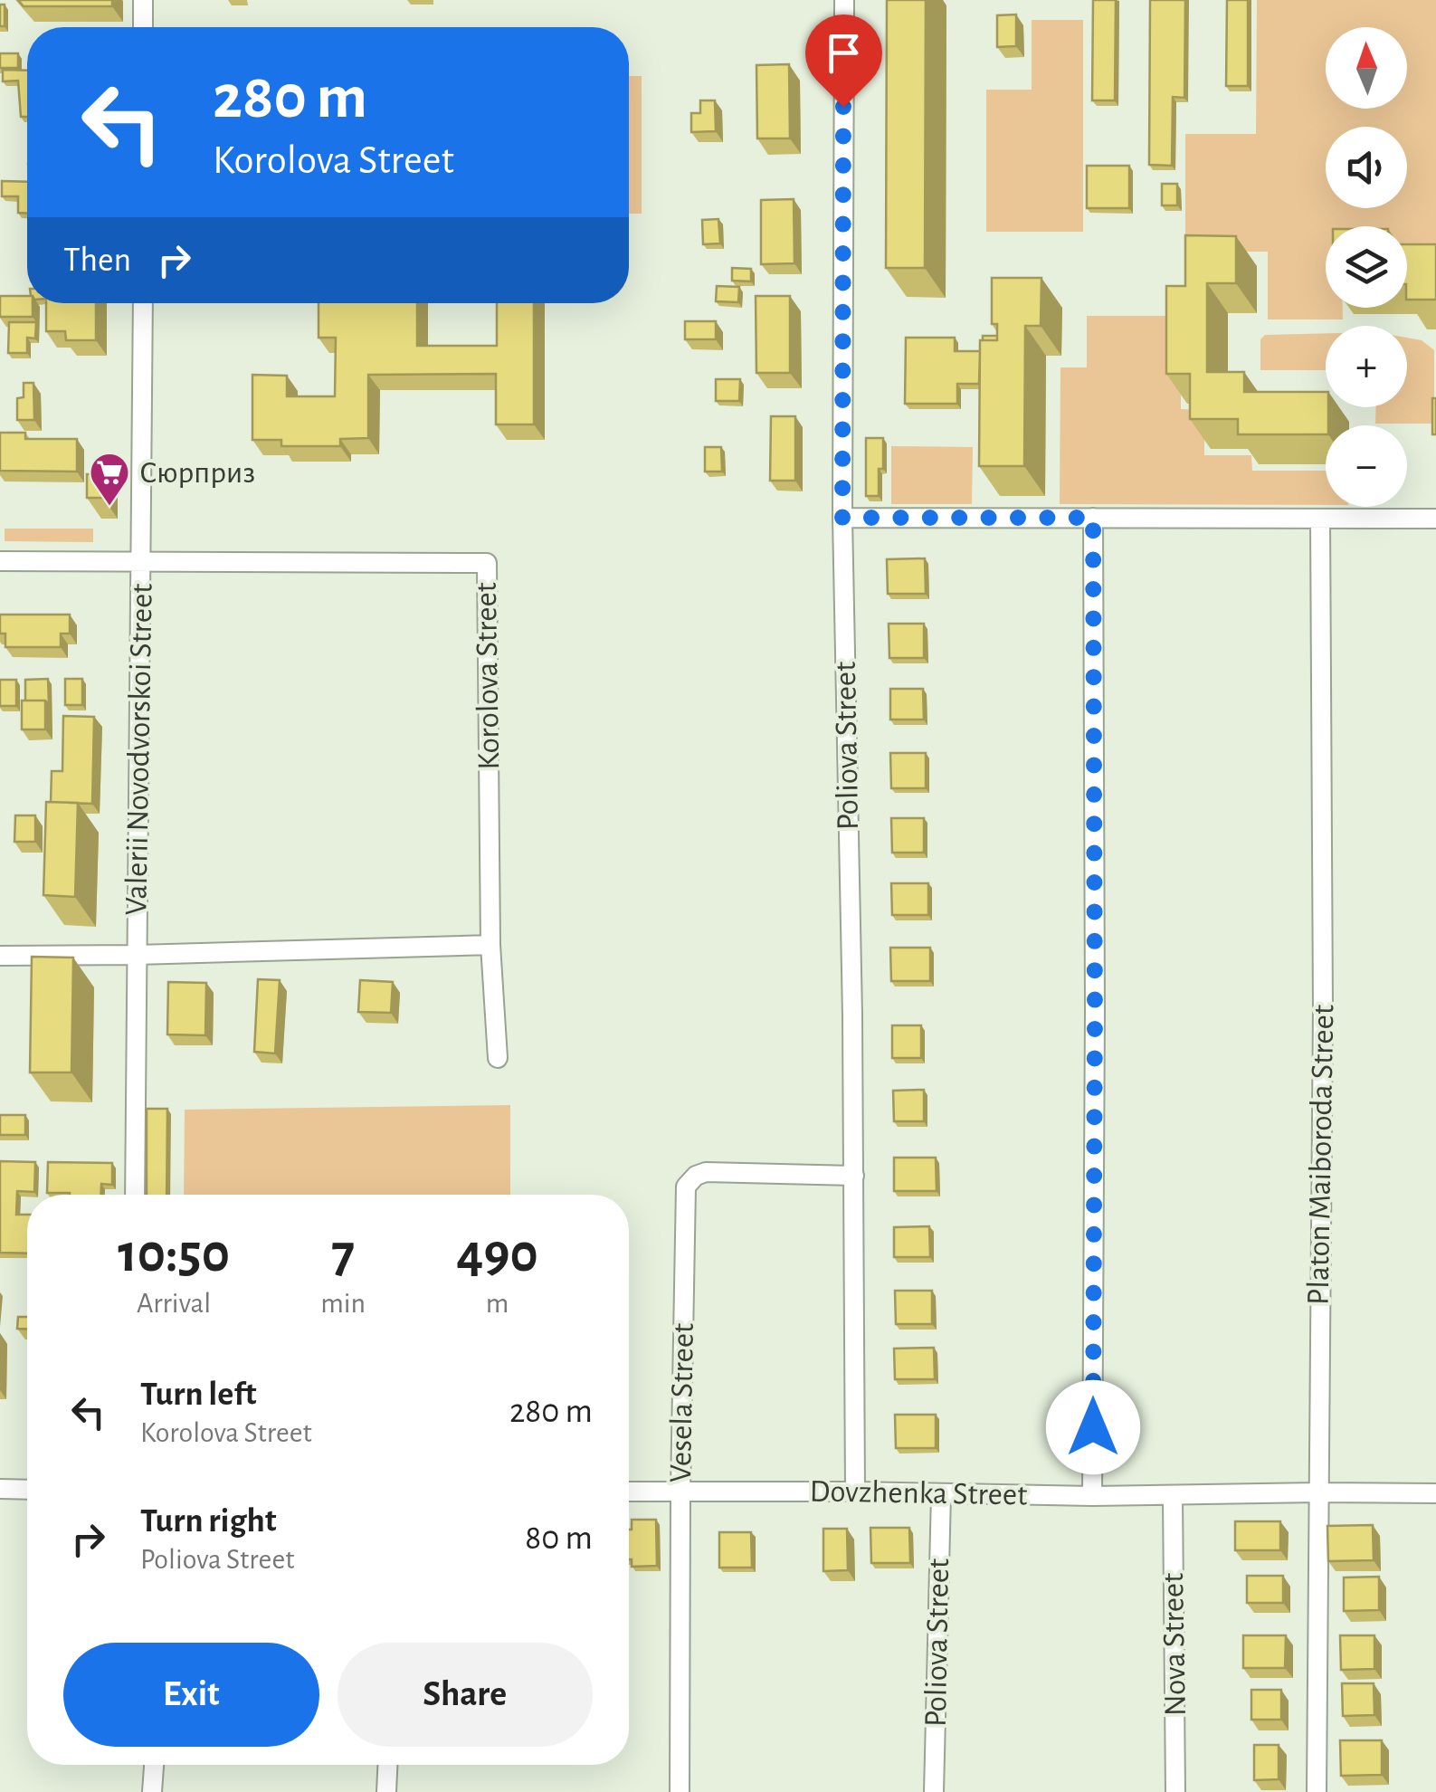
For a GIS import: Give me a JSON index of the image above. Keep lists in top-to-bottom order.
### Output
{
  "streets": {
    "street": [
      "Korolova Street",
      "Poliova Street",
      "Valerii Novodvorskoi Street",
      "Platon Maiboroda Street",
      "Vesela Street",
      "Dovzhenka Street",
      "Nova Street"
    ]
  },
  "crossings": [
    ["Korolova Street", "Valerii Novodvorskoi Street"],
    ["Poliova Street", "Vesela Street"],
    ["Poliova Street", "Dovzhenka Street"],
    ["Platon Maiboroda Street", "Dovzhenka Street"],
    ["Vesela Street", "Dovzhenka Street"],
    ["Dovzhenka Street", "Nova Street"]
  ],
  "places": {
    "supermarket": ["Сюрприз"]
  },
  "north": "top",
  "page": {
    "map_buttons": ["+", "−"],
    "turn": ["280 m", "Korolova Street"],
    "then": "Then",
    "eta": [
      "10:50",
      "Arrival",
      "7",
      "min",
      "490",
      "m"
    ],
    "list": [
      {
        "name": "Turn left",
        "note": "Korolova Street",
        "value": "280 m"
      },
      {
        "name": "Turn right",
        "note": "Poliova Street",
        "value": "80 m"
      }
    ],
    "buttons": ["Exit", "Share"]
  }
}
